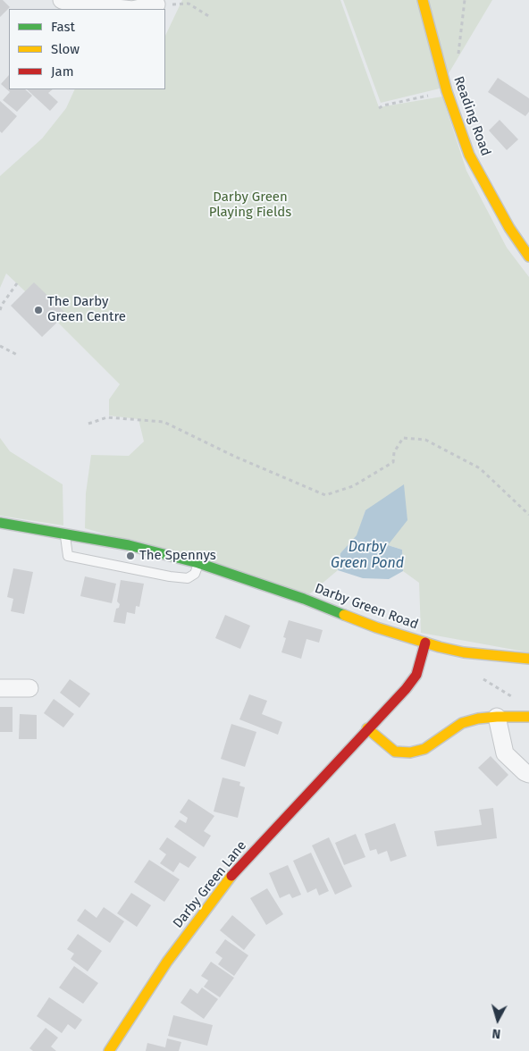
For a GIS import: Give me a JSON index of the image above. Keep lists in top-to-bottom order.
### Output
{
  "streets": {
    "street": ["Reading Road", "Darby Green Road", "Darby Green Lane"]
  },
  "crossings": [
    ["Darby Green Road", "Darby Green Lane"]
  ],
  "water": ["Darby Green Pond"],
  "parks": ["Darby Green Playing Fields"],
  "places": ["The Darby Green Centre", "The Spennys"],
  "legend": ["Fast", "Slow", "Jam"],
  "north": "bottom"
}
